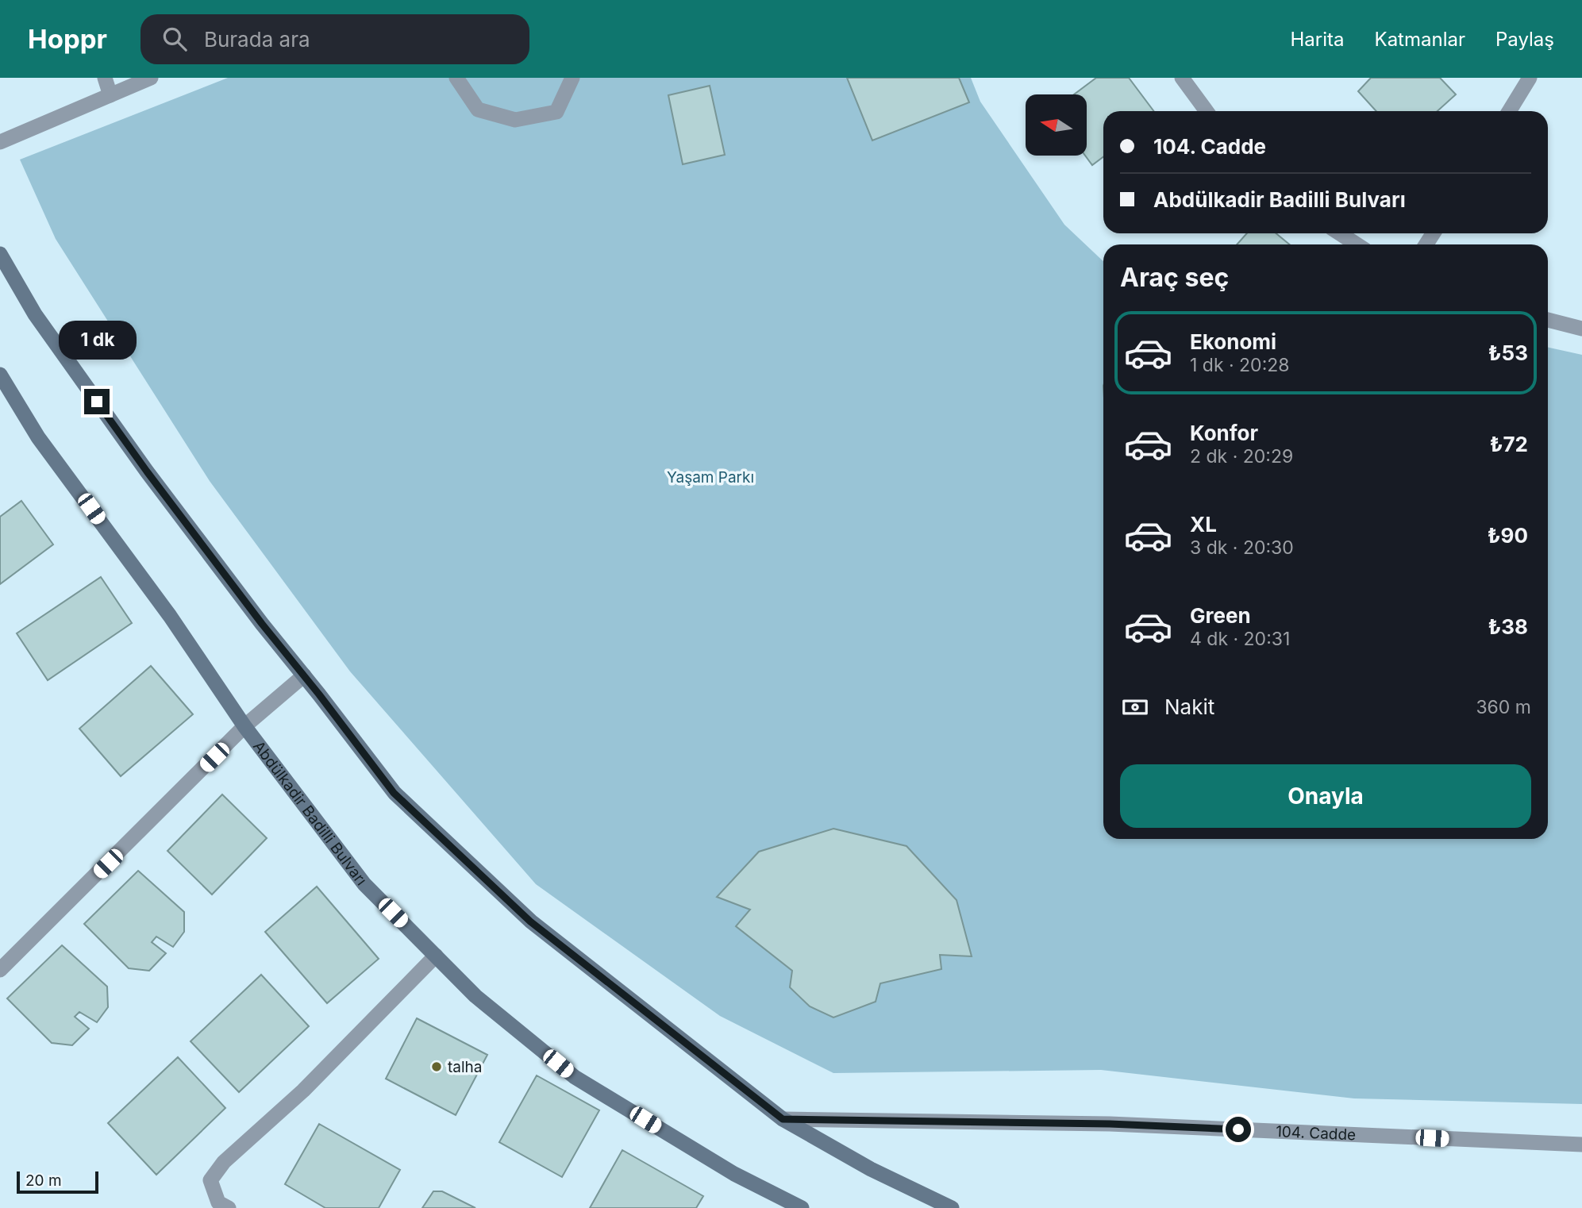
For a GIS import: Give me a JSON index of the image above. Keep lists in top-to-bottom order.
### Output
{
  "streets": {
    "main road": ["Abdülkadir Badilli Bulvarı"],
    "street": ["104. Cadde"]
  },
  "parks": ["Yaşam Parkı"],
  "places": ["talha"],
  "scale_bar": "20 m",
  "north": "left",
  "page": {
    "header": "Hoppr",
    "search": "Burada ara",
    "nav": ["Harita", "Katmanlar", "Paylaş"],
    "banner": ["104. Cadde", "Abdülkadir Badilli Bulvarı"],
    "heading": "Araç seç",
    "list": [
      {
        "name": "Ekonomi",
        "note": "1 dk · 20:28",
        "value": "₺53"
      },
      {
        "name": "Konfor",
        "note": "2 dk · 20:29",
        "value": "₺72"
      },
      {
        "name": "XL",
        "note": "3 dk · 20:30",
        "value": "₺90"
      },
      {
        "name": "Green",
        "note": "4 dk · 20:31",
        "value": "₺38"
      }
    ],
    "bubble": "1 dk",
    "pay": ["Nakit", "360 m"],
    "buttons": "Onayla",
    "scale": "20 m"
  }
}
